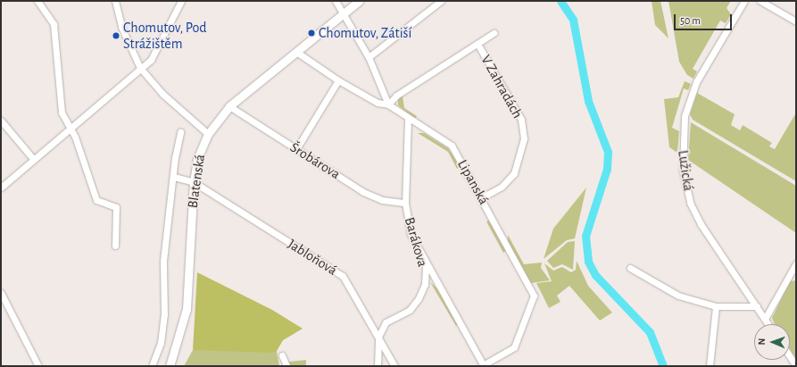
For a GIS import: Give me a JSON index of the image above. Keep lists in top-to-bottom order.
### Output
{
  "streets": {
    "street": [
      "V Zahradách",
      "Šrobárova",
      "Lužická",
      "Blatenská",
      "Lipanská",
      "Barákova",
      "Jabloňová"
    ]
  },
  "crossings": [
    ["V Zahradách", "Lipanská"],
    ["Šrobárova", "Blatenská"],
    ["Šrobárova", "Barákova"],
    ["Blatenská", "Lipanská"],
    ["Blatenská", "Jabloňová"],
    ["Lipanská", "Barákova"],
    ["Barákova", "Jabloňová"]
  ],
  "places": ["Chomutov, Zátiší", "Chomutov, Pod Strážištěm"],
  "scale_bar": "50 m",
  "north": "left"
}
